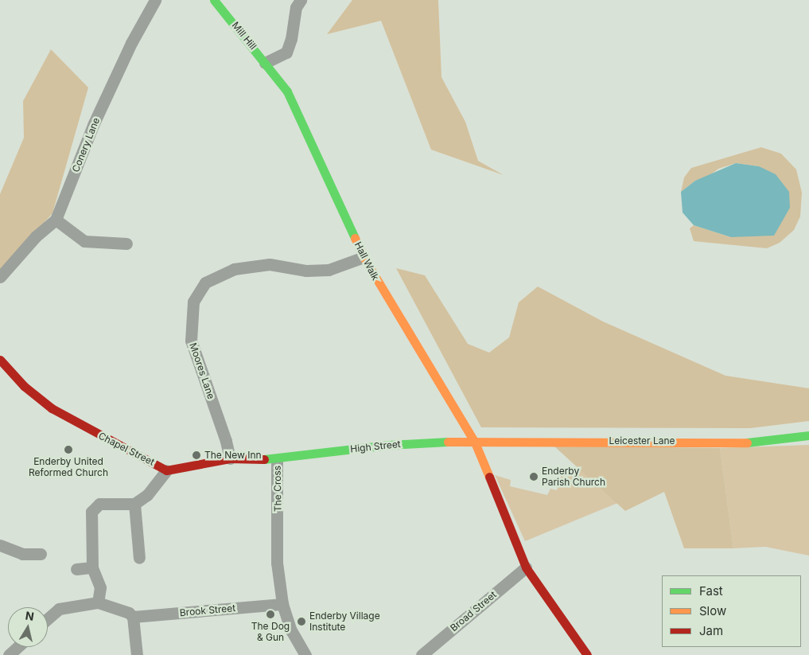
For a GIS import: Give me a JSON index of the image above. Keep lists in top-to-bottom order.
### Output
{
  "streets": {
    "street": [
      "Mill Hill",
      "Conery Lane",
      "Hall Walk",
      "Moores Lane",
      "Leicester Lane",
      "High Street",
      "Chapel Street",
      "The Cross",
      "Brook Street",
      "Broad Street"
    ]
  },
  "crossings": [
    ["Mill Hill", "Hall Walk"],
    ["Hall Walk", "Moores Lane"],
    ["Hall Walk", "Leicester Lane"],
    ["Hall Walk", "High Street"],
    ["Hall Walk", "Broad Street"],
    ["Moores Lane", "Chapel Street"],
    ["Leicester Lane", "High Street"],
    ["High Street", "Chapel Street"],
    ["High Street", "The Cross"],
    ["Chapel Street", "The Cross"],
    ["The Cross", "Brook Street"]
  ],
  "places": [
    "Enderby United Reformed Church",
    "The New Inn",
    "Enderby Parish Church",
    "The Dog & Gun",
    "Enderby Village Institute"
  ],
  "legend": ["Fast", "Slow", "Jam"],
  "north": "top"
}
